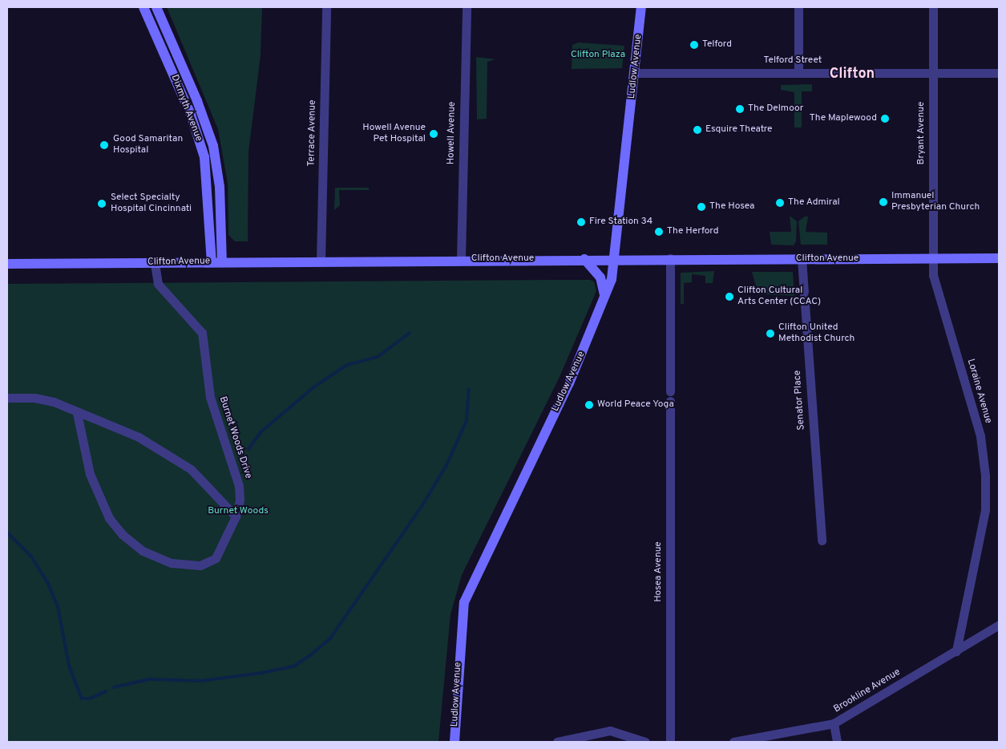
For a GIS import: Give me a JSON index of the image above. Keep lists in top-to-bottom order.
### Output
{
  "streets": {
    "main road": ["Ludlow Avenue", "Dixmyth Avenue", "Clifton Avenue"],
    "street": [
      "Telford Street",
      "Terrace Avenue",
      "Howell Avenue",
      "Bryant Avenue",
      "Loraine Avenue",
      "Senator Place",
      "Burnet Woods Drive",
      "Hosea Avenue",
      "Brookline Avenue"
    ]
  },
  "crossings": [
    ["Telford Street", "Ludlow Avenue"],
    ["Telford Street", "Bryant Avenue"],
    ["Ludlow Avenue", "Clifton Avenue"],
    ["Dixmyth Avenue", "Clifton Avenue"],
    ["Terrace Avenue", "Clifton Avenue"],
    ["Howell Avenue", "Clifton Avenue"],
    ["Bryant Avenue", "Clifton Avenue"],
    ["Bryant Avenue", "Loraine Avenue"],
    ["Clifton Avenue", "Loraine Avenue"],
    ["Clifton Avenue", "Senator Place"],
    ["Clifton Avenue", "Burnet Woods Drive"],
    ["Clifton Avenue", "Hosea Avenue"],
    ["Loraine Avenue", "Brookline Avenue"]
  ],
  "districts": ["Clifton"],
  "parks": ["Clifton Plaza", "Burnet Woods"],
  "places": [
    "Telford",
    "The Delmoor",
    "The Maplewood",
    "Esquire Theatre",
    "Howell Avenue Pet Hospital",
    "Good Samaritan Hospital",
    "Immanuel Presbyterian Church",
    "The Admiral",
    "Select Specialty Hospital Cincinnati",
    "The Hosea",
    "Fire Station 34",
    "The Herford",
    "Clifton Cultural Arts Center (CCAC)",
    "Clifton United Methodist Church",
    "World Peace Yoga"
  ]
}
